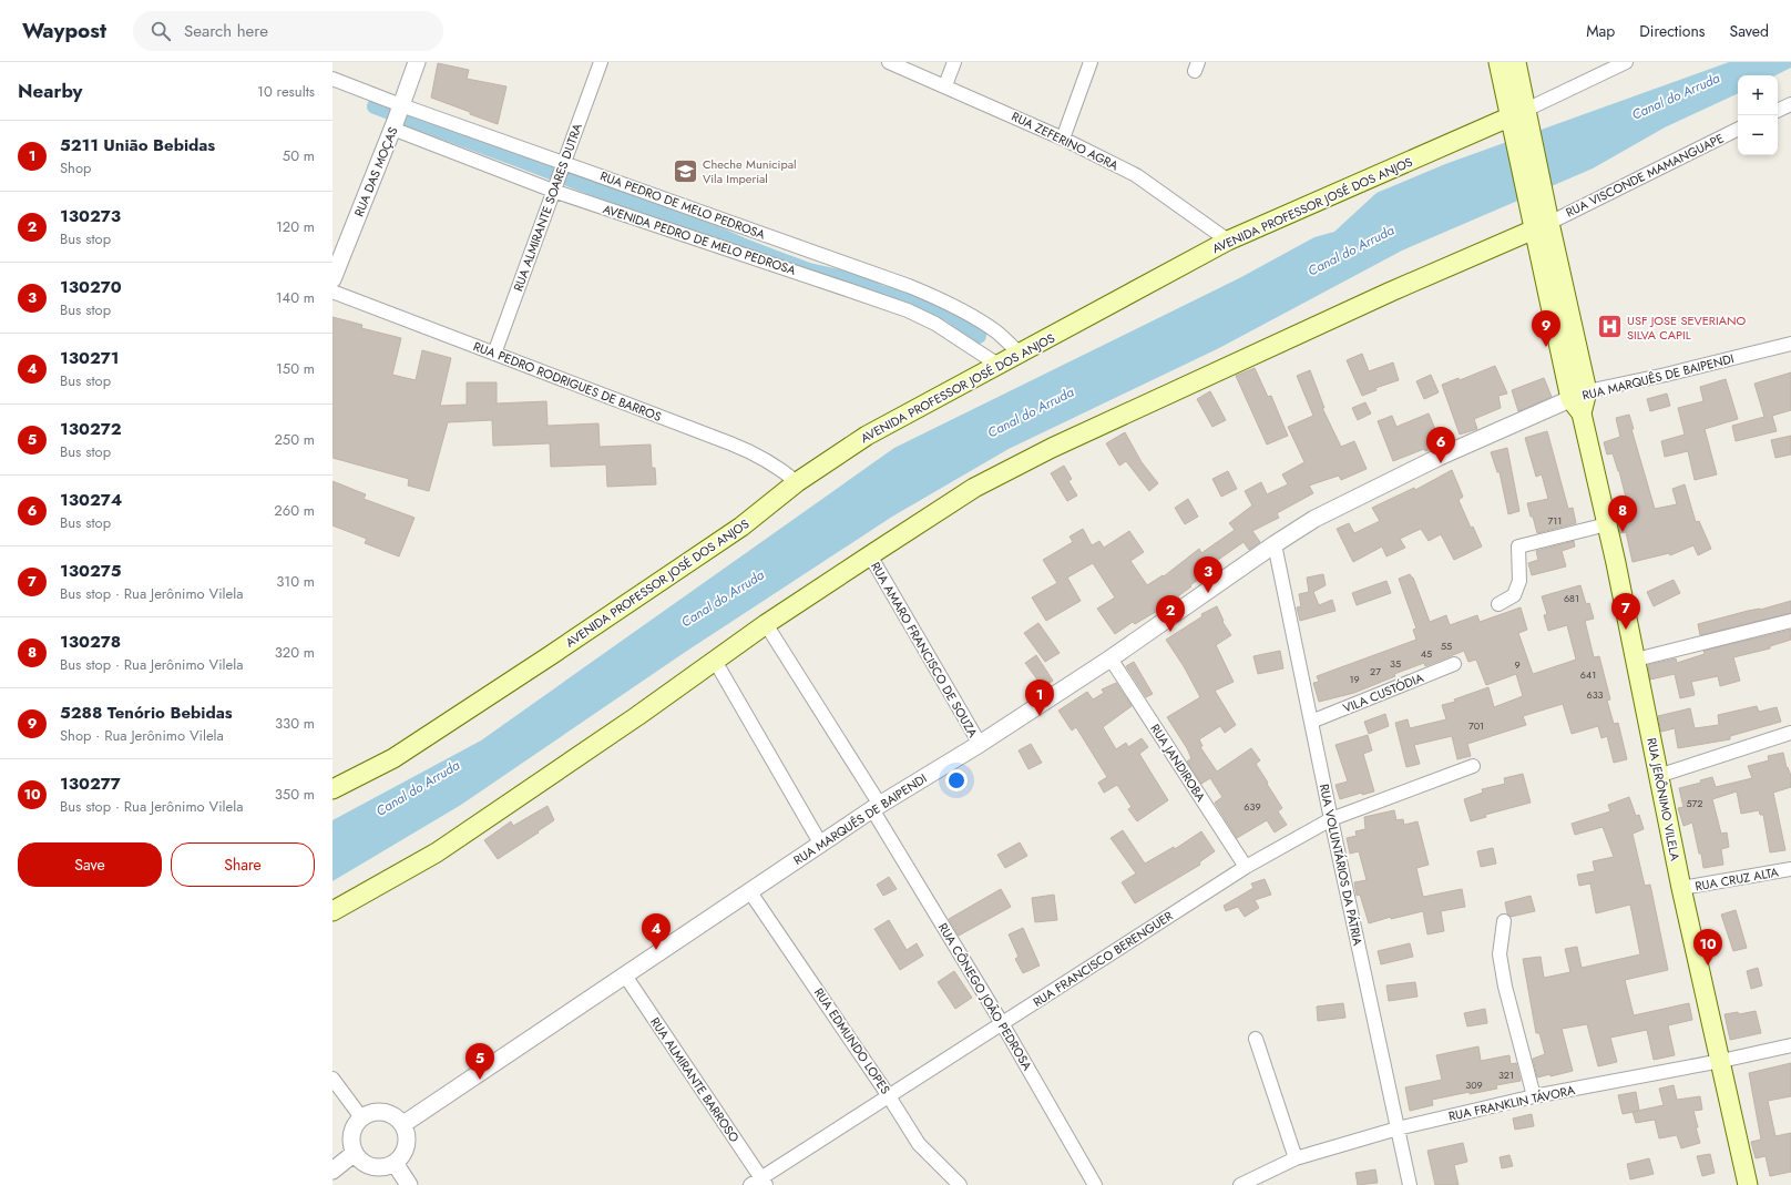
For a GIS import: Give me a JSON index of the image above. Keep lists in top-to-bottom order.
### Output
{
  "streets": {
    "main road": ["AVENIDA PROFESSOR JOSÉ DOS ANJOS", "RUA JERÔNIMO VILELA"],
    "street": [
      "RUA ZEFERINO AGRA",
      "RUA DAS MOÇAS",
      "RUA VISCONDE MAMANGUAPE",
      "RUA PEDRO DE MELO PEDROSA",
      "RUA ALMIRANTE SOARES DUTRA",
      "AVENIDA PEDRO DE MELO PEDROSA",
      "RUA MARQUÊS DE BAIPENDI",
      "RUA PEDRO RODRIGUES DE BARROS",
      "RUA AMARO FRANCISCO DE SOUZA",
      "VILA CUSTÓDIA",
      "RUA JANDIROBA",
      "RUA VOLUNTÁRIOS DA PÁTRIA",
      "RUA CRUZ ALTA",
      "RUA FRANCISCO BERENGUER",
      "RUA CÔNEGO JOÃO PEDROSA",
      "RUA EDMUNDO LOPES",
      "RUA ALMIRANTE BARROSO",
      "RUA FRANKLIN TÁVORA"
    ]
  },
  "crossings": [
    ["RUA ZEFERINO AGRA", "AVENIDA PROFESSOR JOSÉ DOS ANJOS"],
    ["RUA DAS MOÇAS", "RUA PEDRO DE MELO PEDROSA"],
    ["RUA DAS MOÇAS", "AVENIDA PEDRO DE MELO PEDROSA"],
    ["RUA VISCONDE MAMANGUAPE", "RUA JERÔNIMO VILELA"],
    ["RUA PEDRO DE MELO PEDROSA", "AVENIDA PROFESSOR JOSÉ DOS ANJOS"],
    ["RUA PEDRO DE MELO PEDROSA", "RUA ALMIRANTE SOARES DUTRA"],
    ["RUA PEDRO DE MELO PEDROSA", "AVENIDA PEDRO DE MELO PEDROSA"],
    ["AVENIDA PROFESSOR JOSÉ DOS ANJOS", "AVENIDA PEDRO DE MELO PEDROSA"],
    ["AVENIDA PROFESSOR JOSÉ DOS ANJOS", "RUA PEDRO RODRIGUES DE BARROS"],
    ["AVENIDA PROFESSOR JOSÉ DOS ANJOS", "RUA JERÔNIMO VILELA"],
    ["RUA ALMIRANTE SOARES DUTRA", "AVENIDA PEDRO DE MELO PEDROSA"],
    ["RUA ALMIRANTE SOARES DUTRA", "RUA PEDRO RODRIGUES DE BARROS"],
    ["RUA MARQUÊS DE BAIPENDI", "RUA AMARO FRANCISCO DE SOUZA"],
    ["RUA MARQUÊS DE BAIPENDI", "RUA JANDIROBA"],
    ["RUA MARQUÊS DE BAIPENDI", "RUA JERÔNIMO VILELA"],
    ["RUA MARQUÊS DE BAIPENDI", "RUA VOLUNTÁRIOS DA PÁTRIA"],
    ["RUA MARQUÊS DE BAIPENDI", "RUA CÔNEGO JOÃO PEDROSA"],
    ["RUA MARQUÊS DE BAIPENDI", "RUA EDMUNDO LOPES"],
    ["RUA MARQUÊS DE BAIPENDI", "RUA ALMIRANTE BARROSO"],
    ["VILA CUSTÓDIA", "RUA VOLUNTÁRIOS DA PÁTRIA"],
    ["RUA JANDIROBA", "RUA FRANCISCO BERENGUER"],
    ["RUA JERÔNIMO VILELA", "RUA CRUZ ALTA"],
    ["RUA JERÔNIMO VILELA", "RUA FRANKLIN TÁVORA"],
    ["RUA VOLUNTÁRIOS DA PÁTRIA", "RUA FRANCISCO BERENGUER"],
    ["RUA VOLUNTÁRIOS DA PÁTRIA", "RUA FRANKLIN TÁVORA"],
    ["RUA FRANCISCO BERENGUER", "RUA CÔNEGO JOÃO PEDROSA"],
    ["RUA FRANCISCO BERENGUER", "RUA EDMUNDO LOPES"],
    ["RUA FRANCISCO BERENGUER", "RUA ALMIRANTE BARROSO"]
  ],
  "water": ["Canal do Arruda"],
  "places": {
    "school or university": ["Cheche Municipal Vila Imperial"],
    "hospital": ["USF JOSE SEVERIANO SILVA CAPIL"]
  },
  "house_numbers": [
    "711",
    "681",
    "55",
    "45",
    "35",
    "9",
    "27",
    "641",
    "19",
    "633",
    "701",
    "572",
    "639",
    "321",
    "309"
  ],
  "page": {
    "header": "Waypost",
    "search": "Search here",
    "nav": ["Map", "Directions", "Saved"],
    "heading": ["Nearby", "10 results"],
    "map_buttons": ["+", "−"],
    "list": [
      {
        "mark": "1",
        "name": "5211 União Bebidas",
        "note": "Shop",
        "value": "50 m"
      },
      {
        "mark": "2",
        "name": "130273",
        "note": "Bus stop",
        "value": "120 m"
      },
      {
        "mark": "3",
        "name": "130270",
        "note": "Bus stop",
        "value": "140 m"
      },
      {
        "mark": "4",
        "name": "130271",
        "note": "Bus stop",
        "value": "150 m"
      },
      {
        "mark": "5",
        "name": "130272",
        "note": "Bus stop",
        "value": "250 m"
      },
      {
        "mark": "6",
        "name": "130274",
        "note": "Bus stop",
        "value": "260 m"
      },
      {
        "mark": "7",
        "name": "130275",
        "note": "Bus stop · Rua Jerônimo Vilela",
        "value": "310 m"
      },
      {
        "mark": "8",
        "name": "130278",
        "note": "Bus stop · Rua Jerônimo Vilela",
        "value": "320 m"
      },
      {
        "mark": "9",
        "name": "5288 Tenório Bebidas",
        "note": "Shop · Rua Jerônimo Vilela",
        "value": "330 m"
      },
      {
        "mark": "10",
        "name": "130277",
        "note": "Bus stop · Rua Jerônimo Vilela",
        "value": "350 m"
      }
    ],
    "pins": [
      "9",
      "6",
      "8",
      "3",
      "7",
      "2",
      "1",
      "4",
      "10",
      "5"
    ],
    "buttons": ["Save", "Share"]
  }
}
